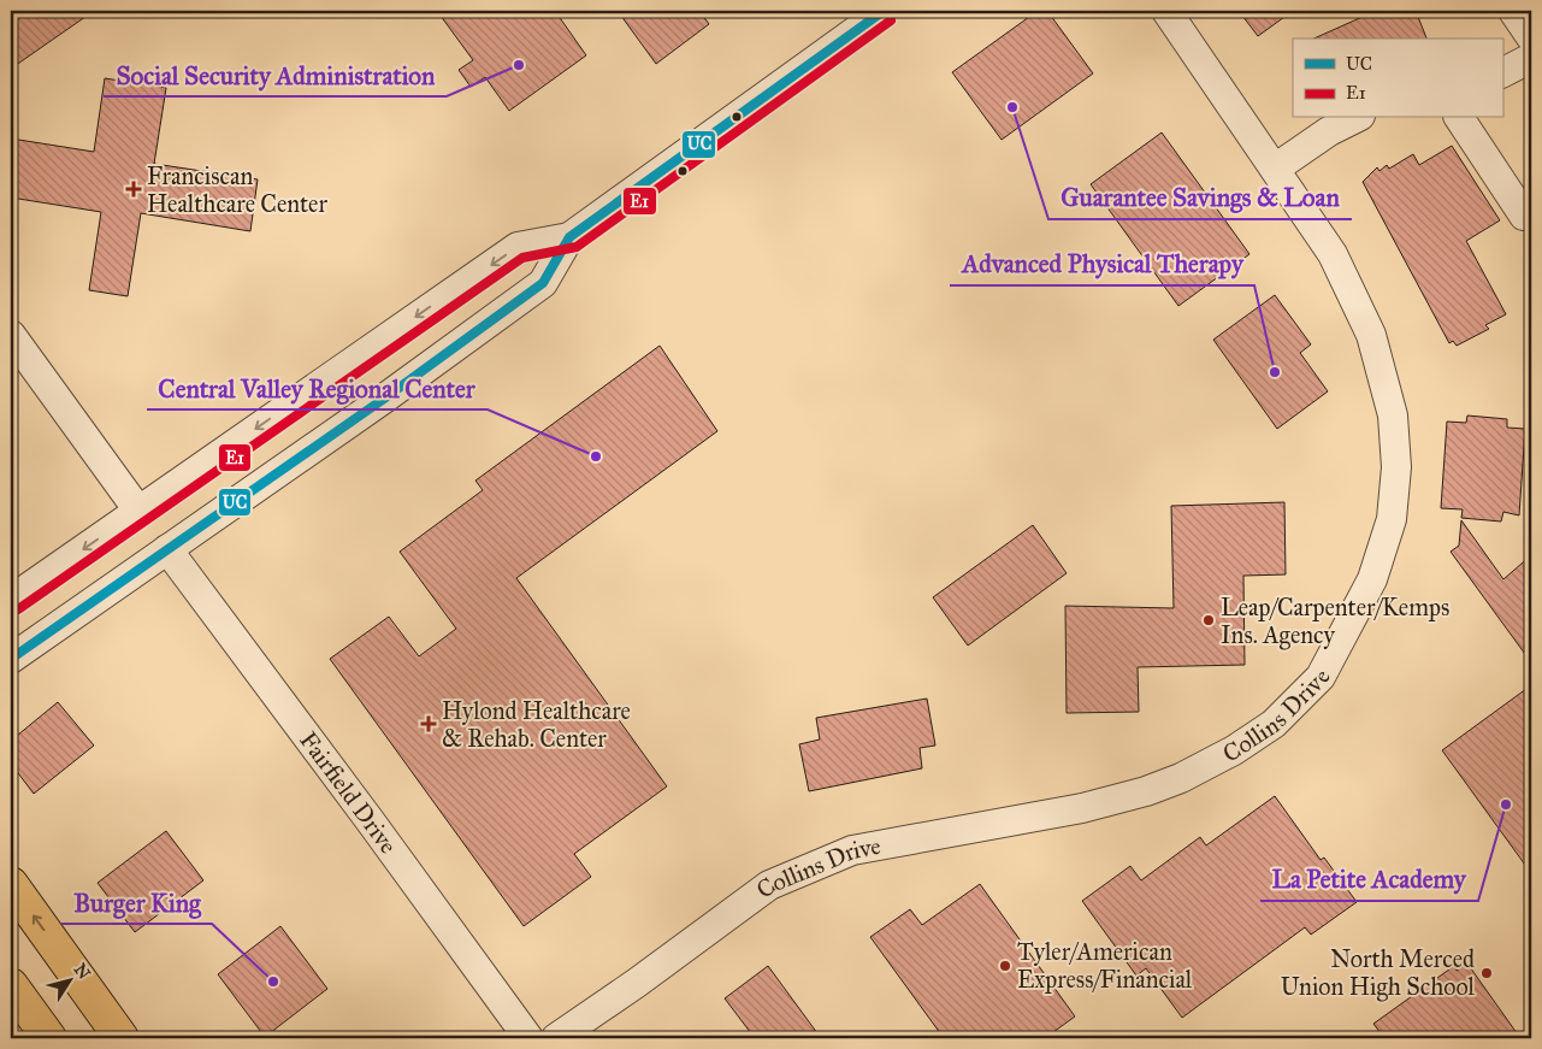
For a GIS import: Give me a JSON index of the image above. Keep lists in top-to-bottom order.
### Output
{
  "streets": {
    "street": ["Collins Drive", "Fairfield Drive"]
  },
  "places": {
    "other": [
      "Social Security Administration",
      "Guarantee Savings & Loan",
      "Advanced Physical Therapy",
      "Central Valley Regional Center",
      "Leap/Carpenter/Kemps Ins. Agency",
      "La Petite Academy",
      "Tyler/American Express/Financial",
      "North Merced Union High School",
      "Burger King"
    ],
    "health": ["Franciscan Healthcare Center", "Hylond Healthcare & Rehab. Center"]
  },
  "lines": ["transit line UC", "transit line E1"],
  "legend": ["UC", "E1"],
  "north": "top right"
}
